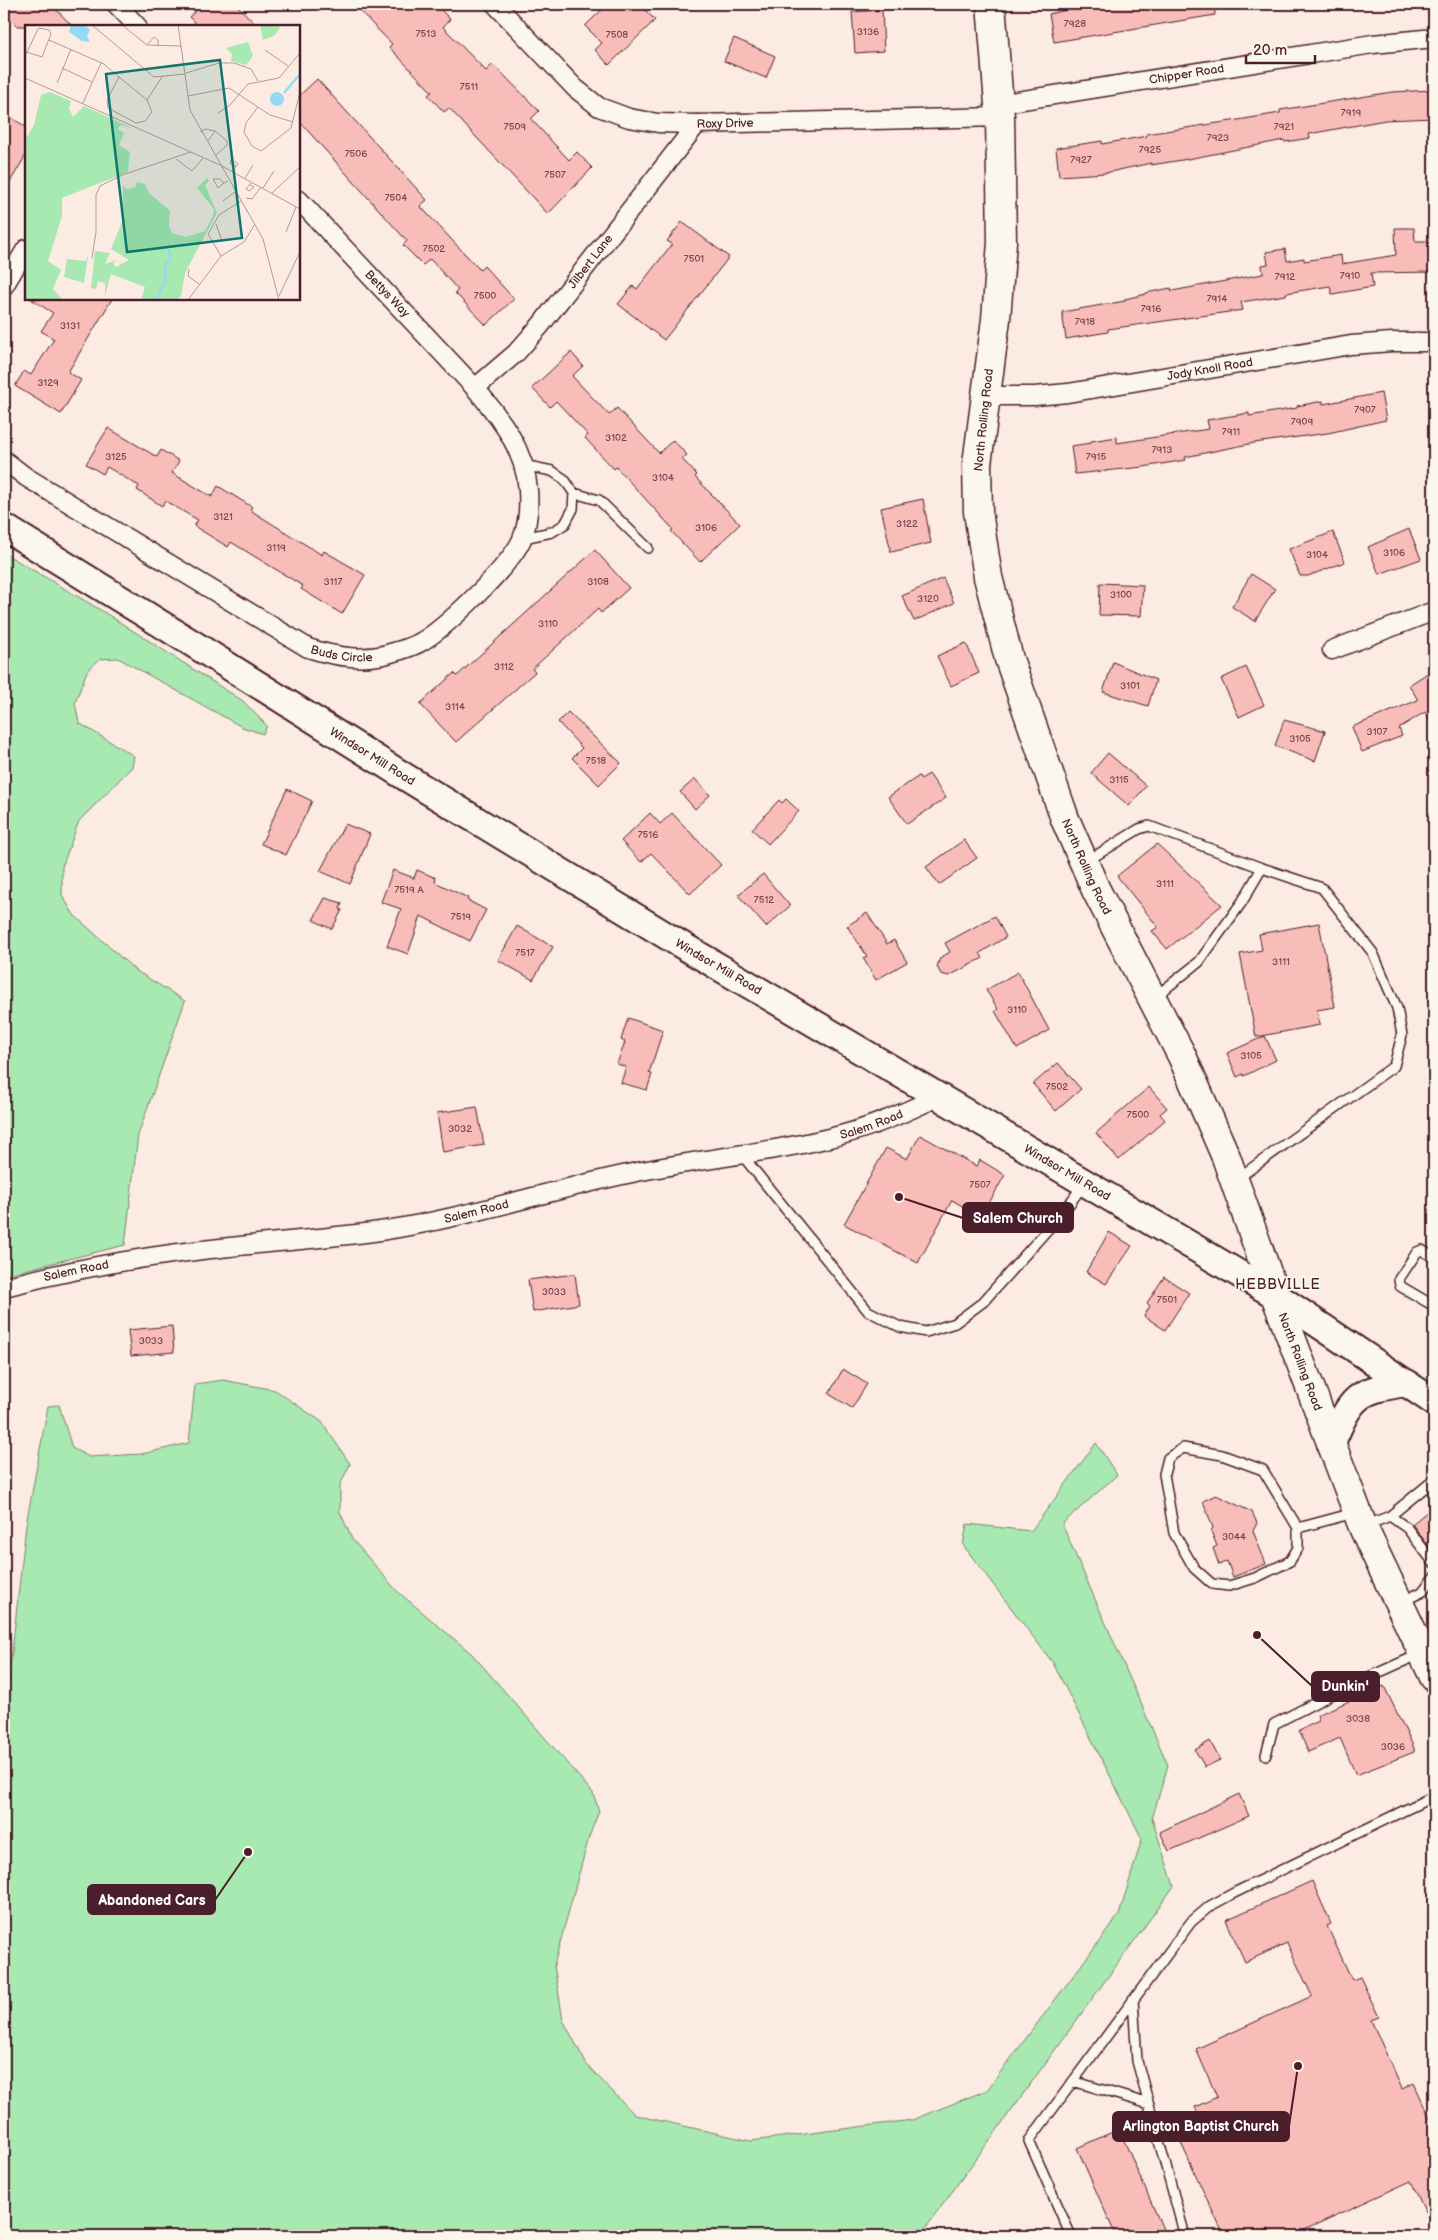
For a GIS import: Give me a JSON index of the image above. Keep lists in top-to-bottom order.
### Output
{
  "streets": {
    "main road": ["North Rolling Road", "Windsor Mill Road"],
    "street": [
      "Chipper Road",
      "Roxy Drive",
      "Jilbert Lane",
      "Bettys Way",
      "Jody Knoll Road",
      "Buds Circle",
      "Salem Road"
    ]
  },
  "crossings": [
    ["Chipper Road", "Roxy Drive"],
    ["Chipper Road", "North Rolling Road"],
    ["Roxy Drive", "Jilbert Lane"],
    ["Roxy Drive", "North Rolling Road"],
    ["Jilbert Lane", "Bettys Way"],
    ["Jilbert Lane", "Buds Circle"],
    ["Bettys Way", "Buds Circle"],
    ["Jody Knoll Road", "North Rolling Road"],
    ["North Rolling Road", "Windsor Mill Road"],
    ["Windsor Mill Road", "Salem Road"]
  ],
  "districts": ["HEBBVILLE"],
  "places": [
    "Salem Church",
    "Dunkin'",
    "Abandoned Cars",
    "Arlington Baptist Church"
  ],
  "house_numbers": [
    "7928",
    "3136",
    "7513",
    "7508",
    "7511",
    "7919",
    "7509",
    "7921",
    "7923",
    "7925",
    "7506",
    "7927",
    "7507",
    "7504",
    "7502",
    "7501",
    "7910",
    "7912",
    "7500",
    "7914",
    "7916",
    "7918",
    "3131",
    "3129",
    "7907",
    "7909",
    "7911",
    "3102",
    "7913",
    "3125",
    "7915",
    "3104",
    "3121",
    "3122",
    "3106",
    "3119",
    "3106",
    "3104",
    "3117",
    "3108",
    "3100",
    "3120",
    "3110",
    "3112",
    "3101",
    "3114",
    "3107",
    "3105",
    "7518",
    "3115",
    "7516",
    "3111",
    "7519 A",
    "7512",
    "7519",
    "7517",
    "3111",
    "3110",
    "3105",
    "7502",
    "7500",
    "3032",
    "7507",
    "3033",
    "7501",
    "3033",
    "3044",
    "3038",
    "3036"
  ],
  "scale_bar": "20 m"
}
